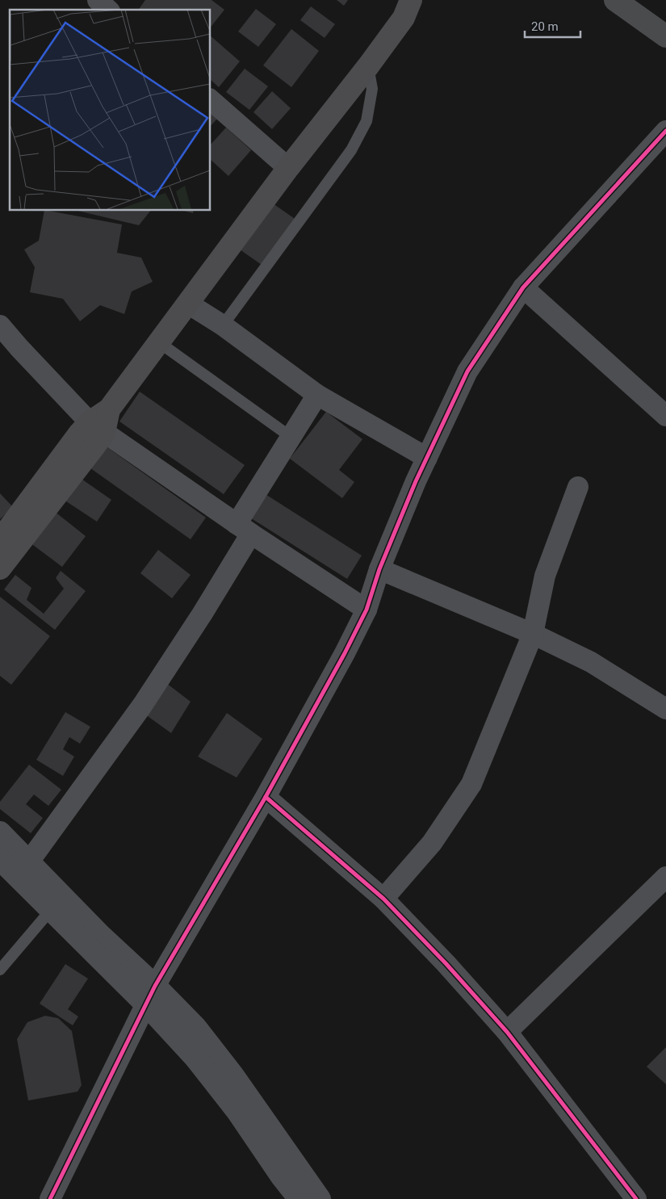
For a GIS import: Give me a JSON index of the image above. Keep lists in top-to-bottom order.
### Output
{
  "scale_bar": "20 m"
}
